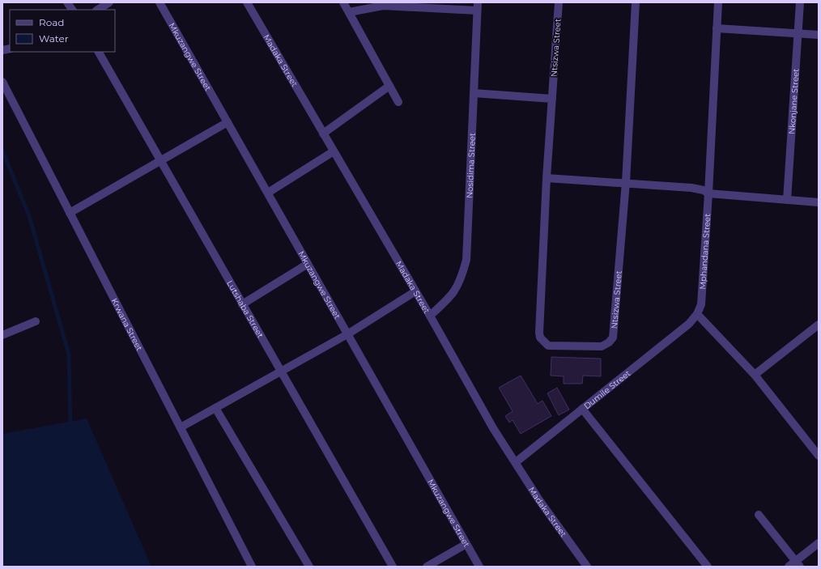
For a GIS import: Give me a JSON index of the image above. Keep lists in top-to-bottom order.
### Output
{
  "streets": {
    "street": [
      "Ntsizwa Street",
      "Mkuzangwe Street",
      "Madaka Street",
      "Nkonjane Street",
      "Nosidima Street",
      "Mphandana Street",
      "Lutshaba Street",
      "Krwana Street",
      "Dumile Street"
    ]
  },
  "crossings": [
    ["Madaka Street", "Nosidima Street"],
    ["Madaka Street", "Dumile Street"],
    ["Mphandana Street", "Dumile Street"]
  ],
  "legend": ["Road", "Water"]
}
